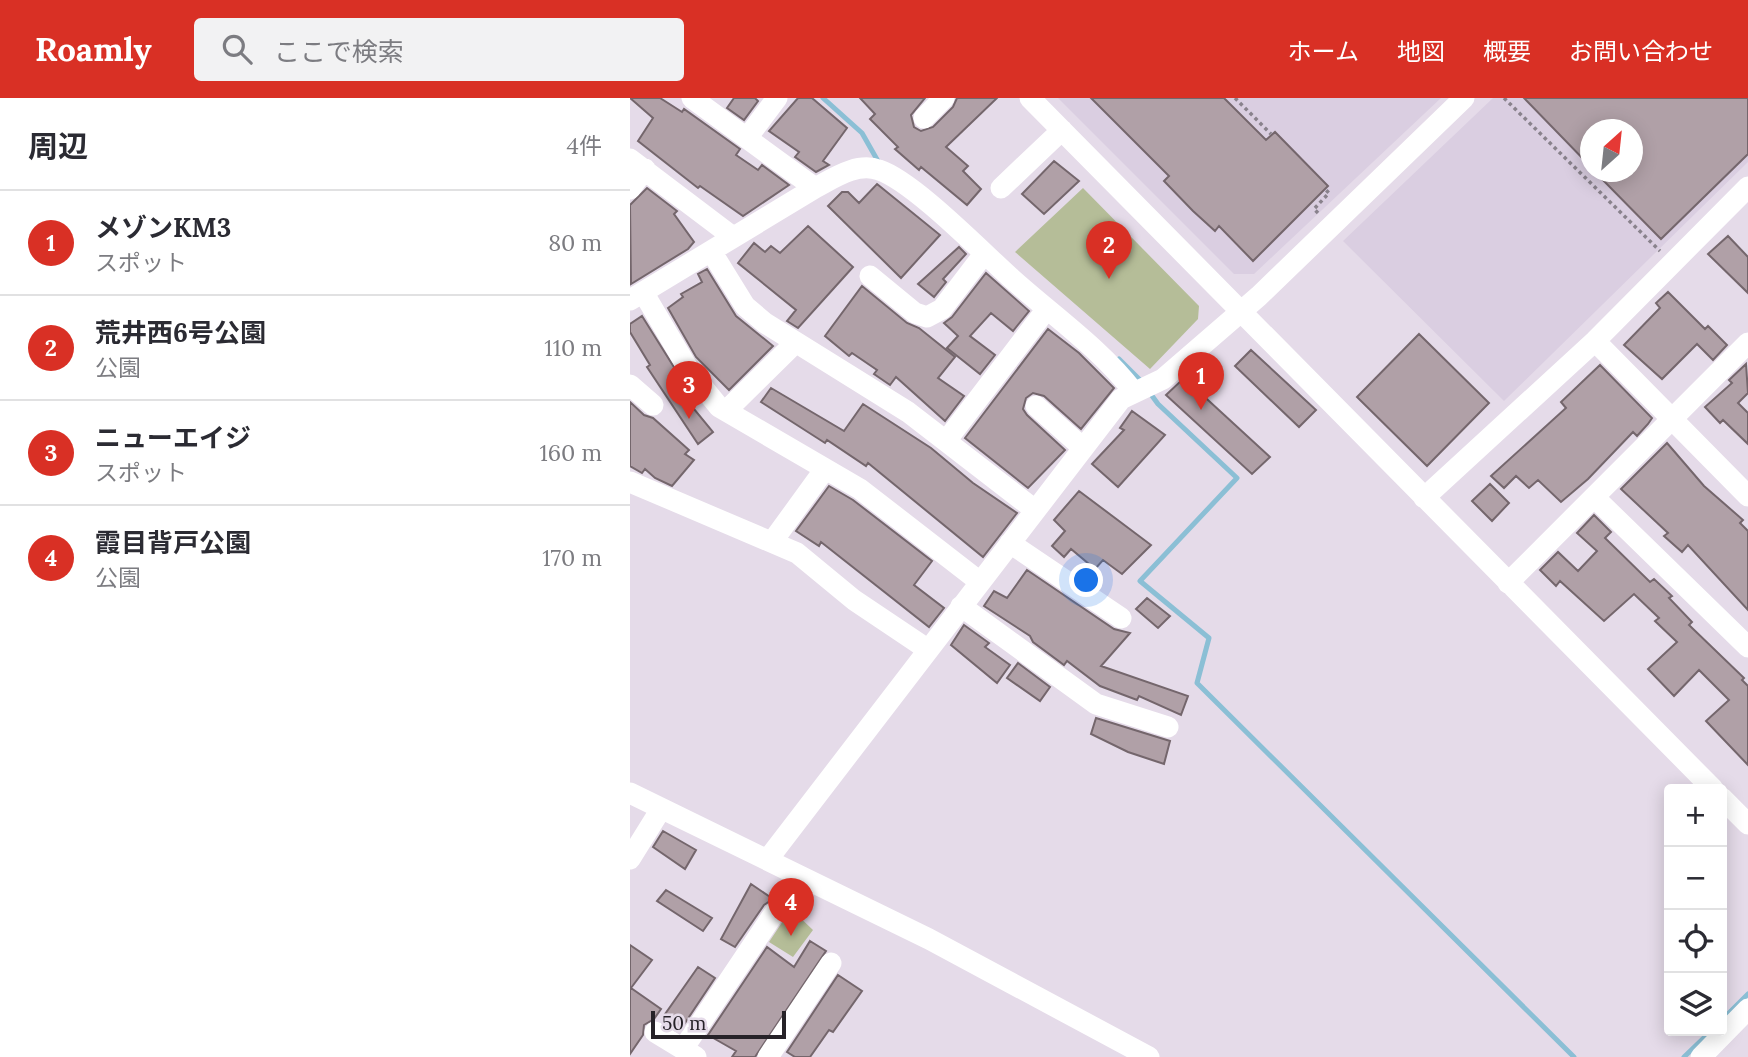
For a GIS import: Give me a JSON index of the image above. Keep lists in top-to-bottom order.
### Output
{
  "scale_bar": "50 m",
  "north": "top right",
  "page": {
    "header": "Roamly",
    "search": "ここで検索",
    "nav": [
      "ホーム",
      "地図",
      "概要",
      "お問い合わせ"
    ],
    "heading": ["周辺", "4件"],
    "list": [
      {
        "mark": "1",
        "name": "メゾンKM3",
        "note": "スポット",
        "value": "80 m"
      },
      {
        "mark": "2",
        "name": "荒井西6号公園",
        "note": "公園",
        "value": "110 m"
      },
      {
        "mark": "3",
        "name": "ニューエイジ",
        "note": "スポット",
        "value": "160 m"
      },
      {
        "mark": "4",
        "name": "霞目背戸公園",
        "note": "公園",
        "value": "170 m"
      }
    ],
    "pins": [
      "2",
      "1",
      "3",
      "4"
    ],
    "map_buttons": ["+", "−"],
    "scale": "50 m"
  }
}
